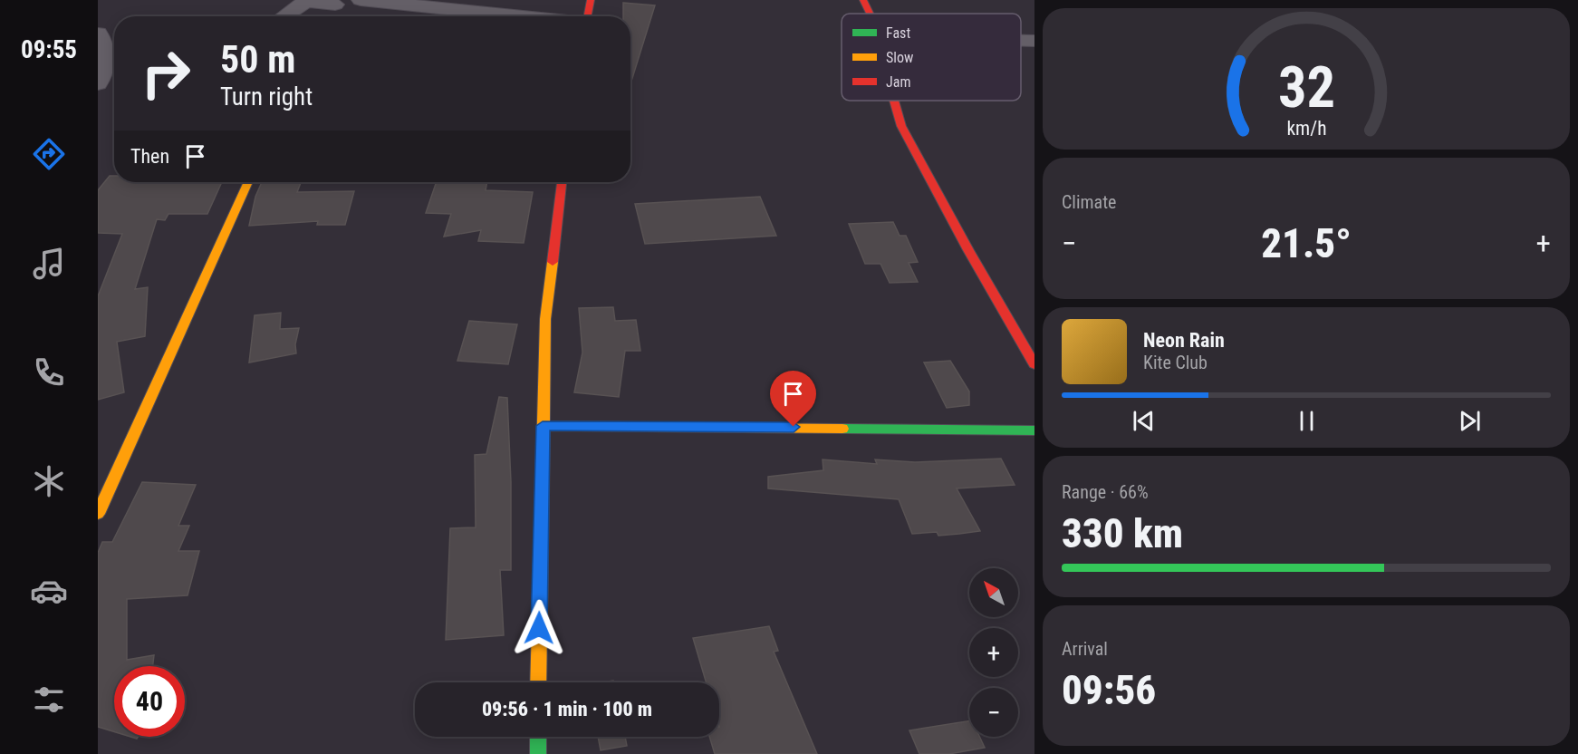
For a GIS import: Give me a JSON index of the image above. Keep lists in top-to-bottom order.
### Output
{
  "legend": ["Fast", "Slow", "Jam"],
  "north": "top left",
  "page": {
    "tabs": "09:55",
    "turn": ["50 m", "Turn right"],
    "then": "Then",
    "tile": [
      "Climate",
      ["Range · 66%", "330 km"],
      ["Arrival", "09:56"]
    ],
    "heat": ["−", "21.5°", "+"],
    "song": ["Neon Rain", "Kite Club"],
    "map_buttons": ["+", "−"],
    "limit": "40",
    "trip": "09:56 · 1 min · 100 m",
    "gauge": ["32", "km/h"]
  }
}
